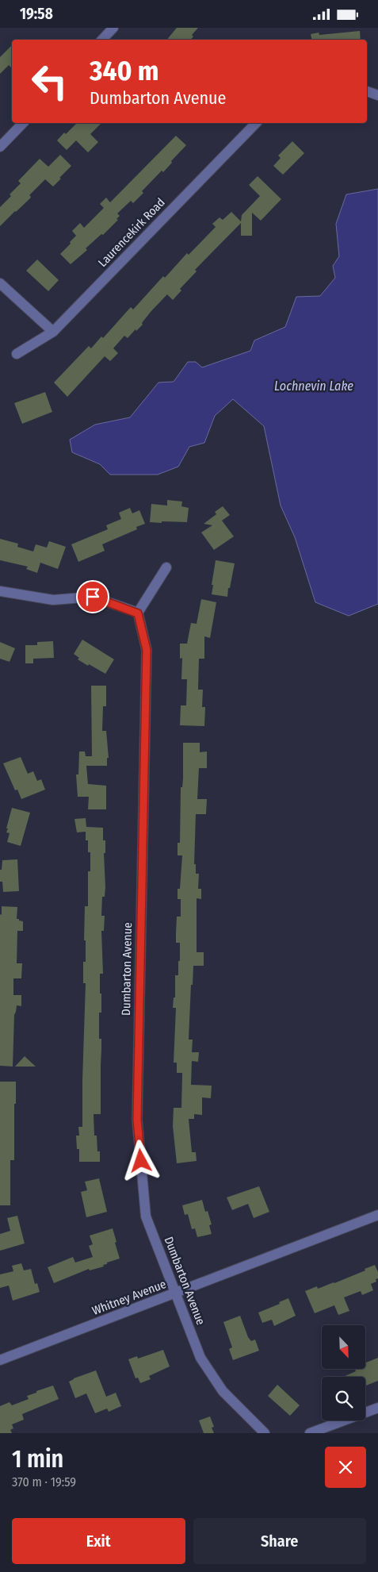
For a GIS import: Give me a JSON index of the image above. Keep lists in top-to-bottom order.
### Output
{
  "streets": {
    "street": ["Laurencekirk Road", "Dumbarton Avenue", "Whitney Avenue"]
  },
  "crossings": [
    ["Dumbarton Avenue", "Whitney Avenue"]
  ],
  "water": ["Lochnevin Lake"],
  "north": "bottom right",
  "page": {
    "status": "19:58",
    "turn": ["340 m", "Dumbarton Avenue"],
    "heading": ["1 min", "370 m · 19:59"],
    "buttons": ["Exit", "Share"]
  }
}
